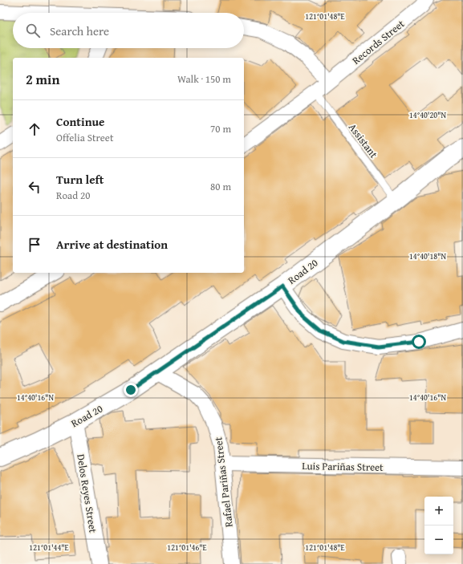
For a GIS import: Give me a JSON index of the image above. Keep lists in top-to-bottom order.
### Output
{
  "streets": {
    "street": [
      "Records Street",
      "Road 20",
      "Luis Pariñas Street",
      "Rafael Pariñas Street",
      "Delos Reyes Street"
    ],
    "lane": ["Assistant"]
  },
  "crossings": [
    ["Records Street", "Assistant"],
    ["Assistant", "Road 20"],
    ["Road 20", "Rafael Pariñas Street"],
    ["Road 20", "Delos Reyes Street"],
    ["Luis Pariñas Street", "Rafael Pariñas Street"]
  ],
  "page": {
    "search": "Search here",
    "heading": ["2 min", "Walk · 150 m"],
    "list": [
      ["Continue", "Offelia Street", "70 m"],
      ["Turn left", "Road 20", "80 m"],
      "Arrive at destination"
    ],
    "map_buttons": ["+", "−"]
  },
  "coordinates": [
    "121°01'48\"E",
    "14°40'20\"N",
    "14°40'18\"N",
    "14°40'16\"N",
    "121°01'44\"E",
    "121°01'46\"E"
  ]
}
